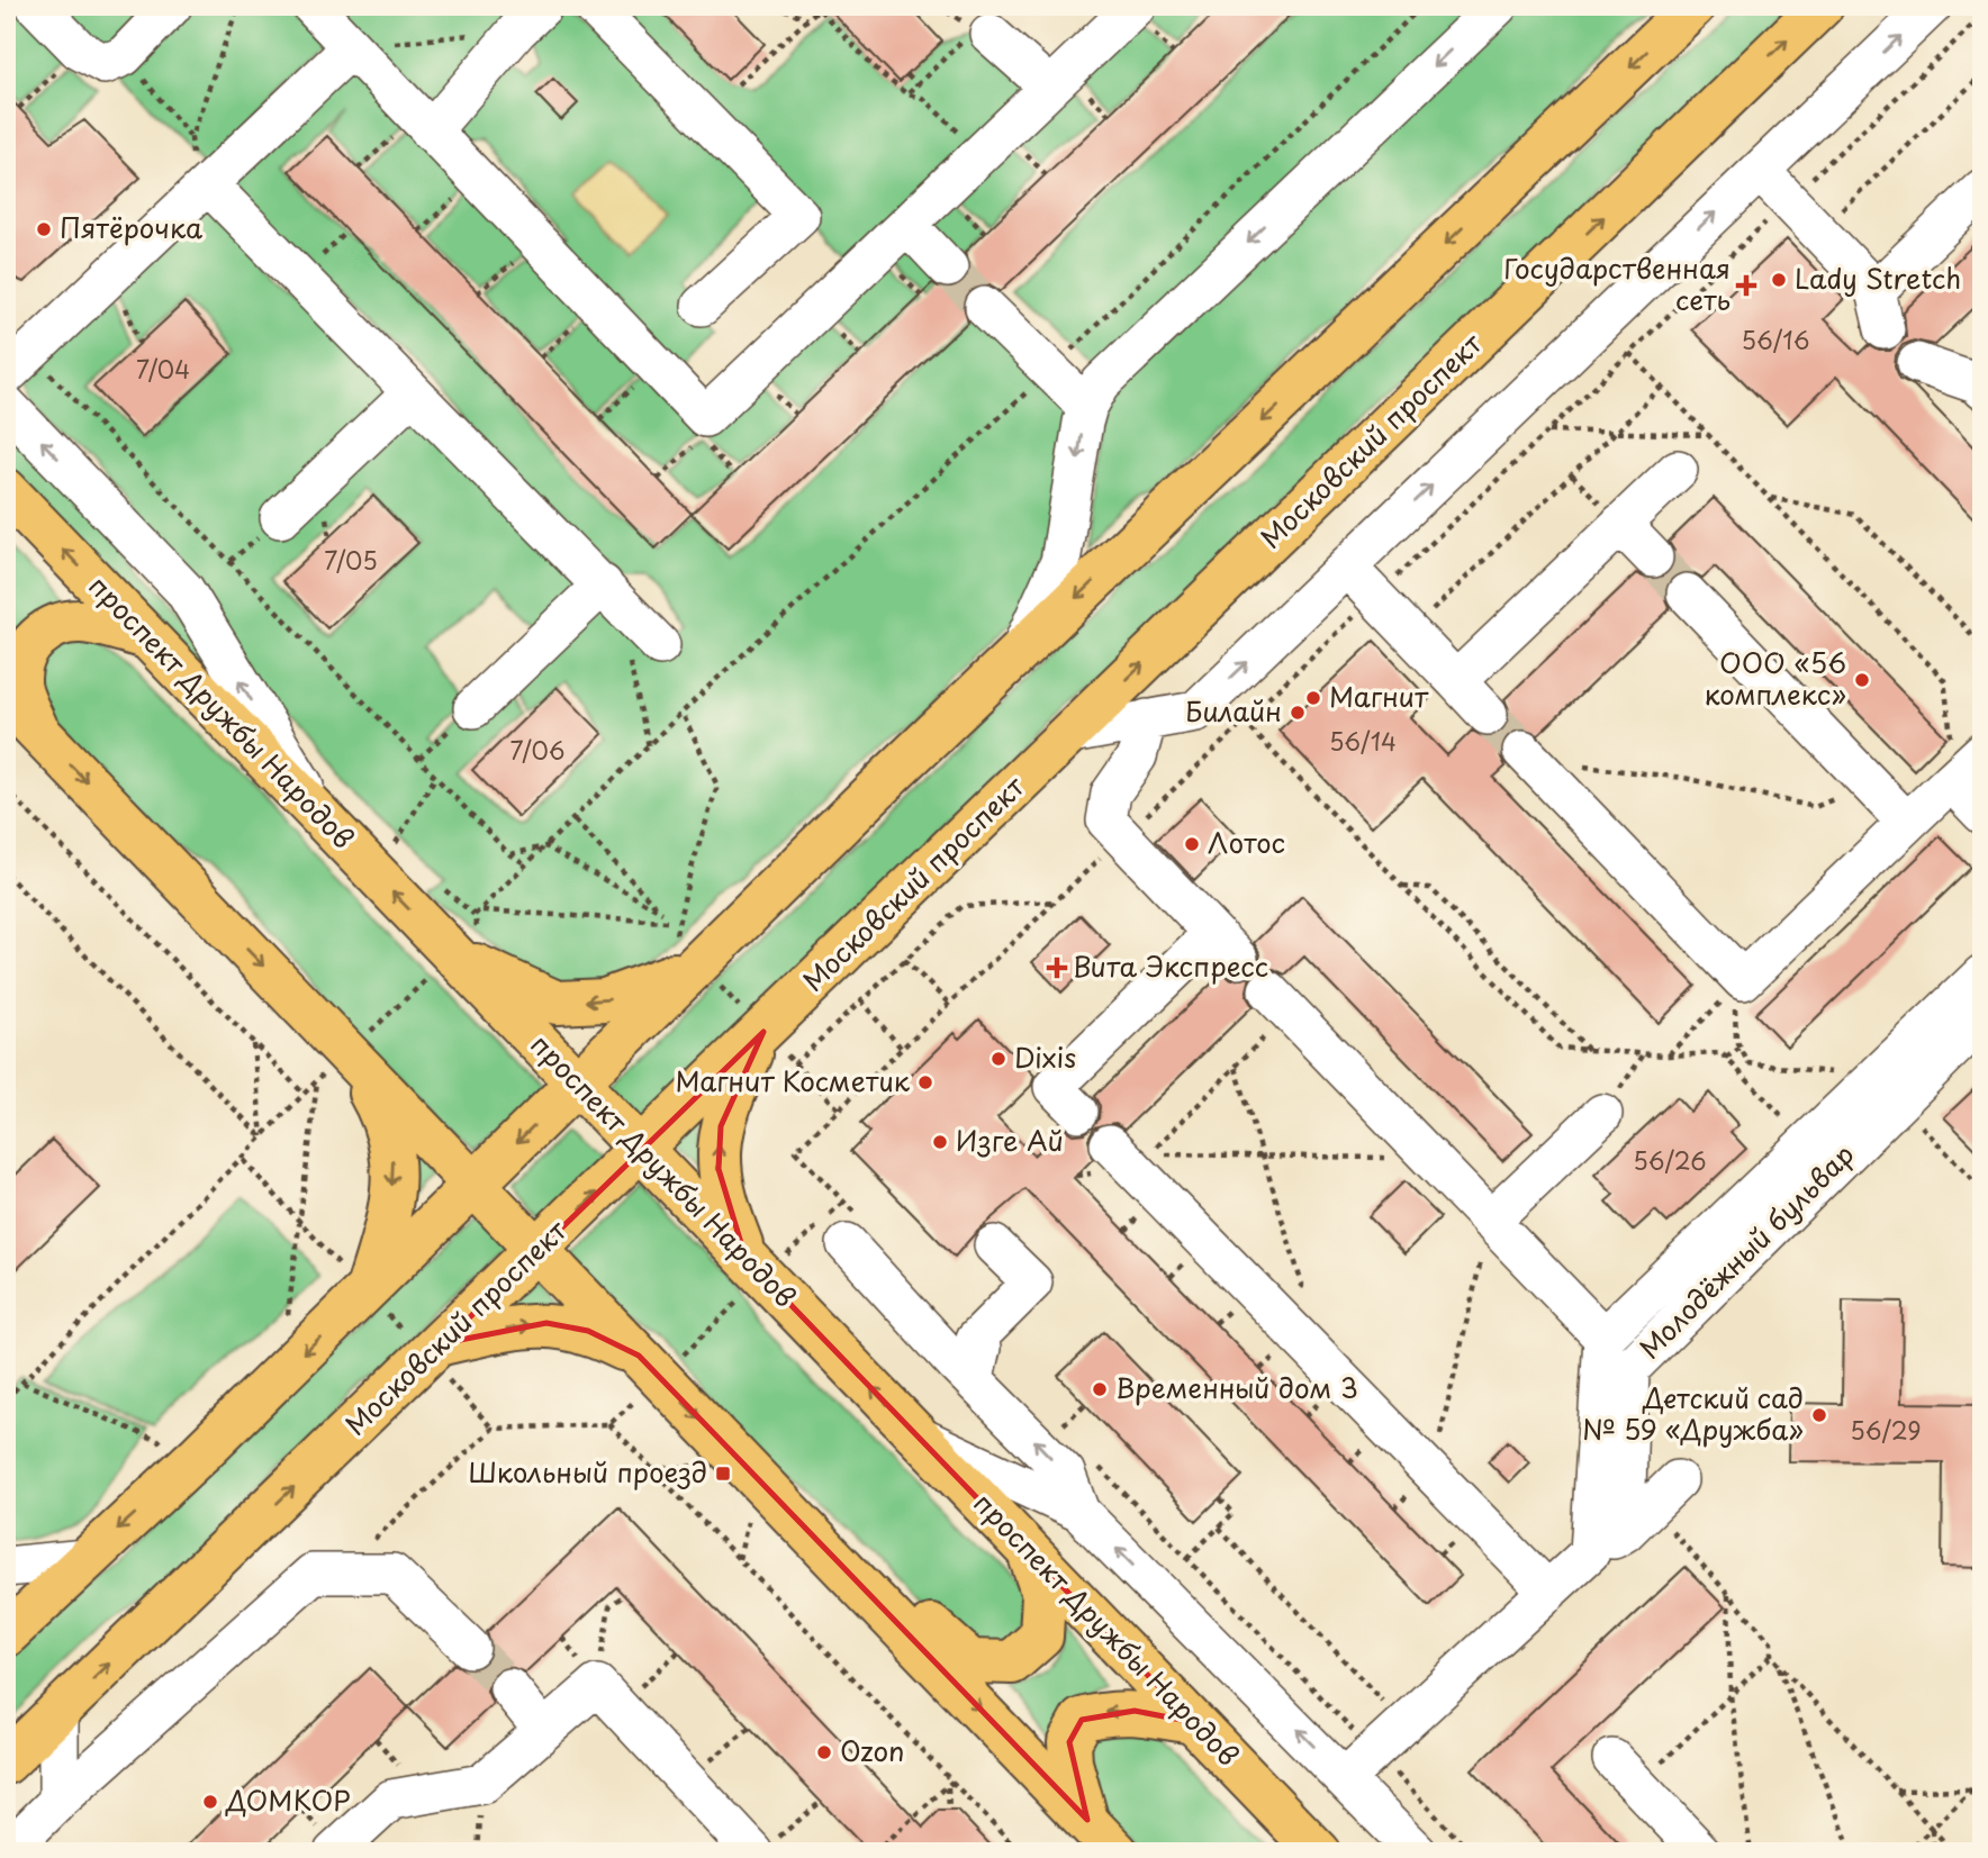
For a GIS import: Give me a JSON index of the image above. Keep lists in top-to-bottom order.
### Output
{
  "streets": {
    "main road": ["Московский проспект", "проспект Дружбы Народов"],
    "street": ["Молодёжный бульвар"]
  },
  "crossings": [
    ["Московский проспект", "проспект Дружбы Народов"]
  ],
  "places": {
    "other": [
      "Пятёрочка",
      "Lady Stretch",
      "ООО «56 комплекс»",
      "Магнит",
      "Билайн",
      "Лотос",
      "Dixis",
      "Магнит Косметик",
      "Изге Ай",
      "Временный дом 3",
      "Детский сад № 59 «Дружба»",
      "Ozon",
      "ДОМКОР"
    ],
    "health": ["Государственная сеть", "Вита Экспресс"],
    "transit": ["Школьный проезд"]
  },
  "house_numbers": [
    "56/16",
    "7/04",
    "7/05",
    "56/14",
    "7/06",
    "56/26",
    "56/29"
  ]
}
